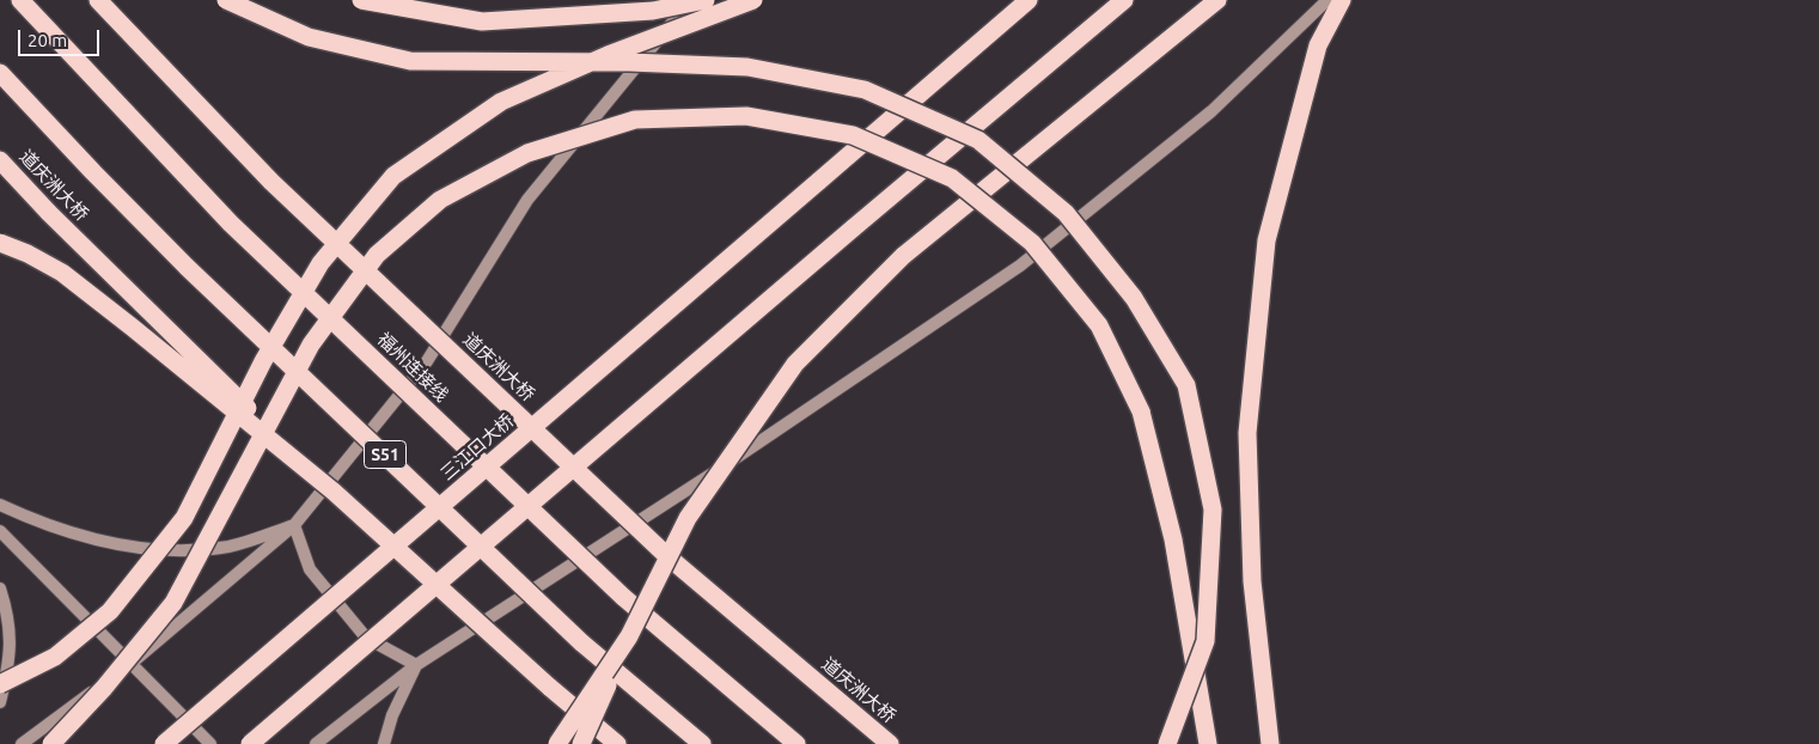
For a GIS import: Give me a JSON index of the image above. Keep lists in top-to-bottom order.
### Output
{
  "streets": {
    "highway": [
      "道庆洲大桥",
      "福州连接线",
      "三江口大桥",
      "S51"
    ]
  },
  "scale_bar": "20 m"
}
